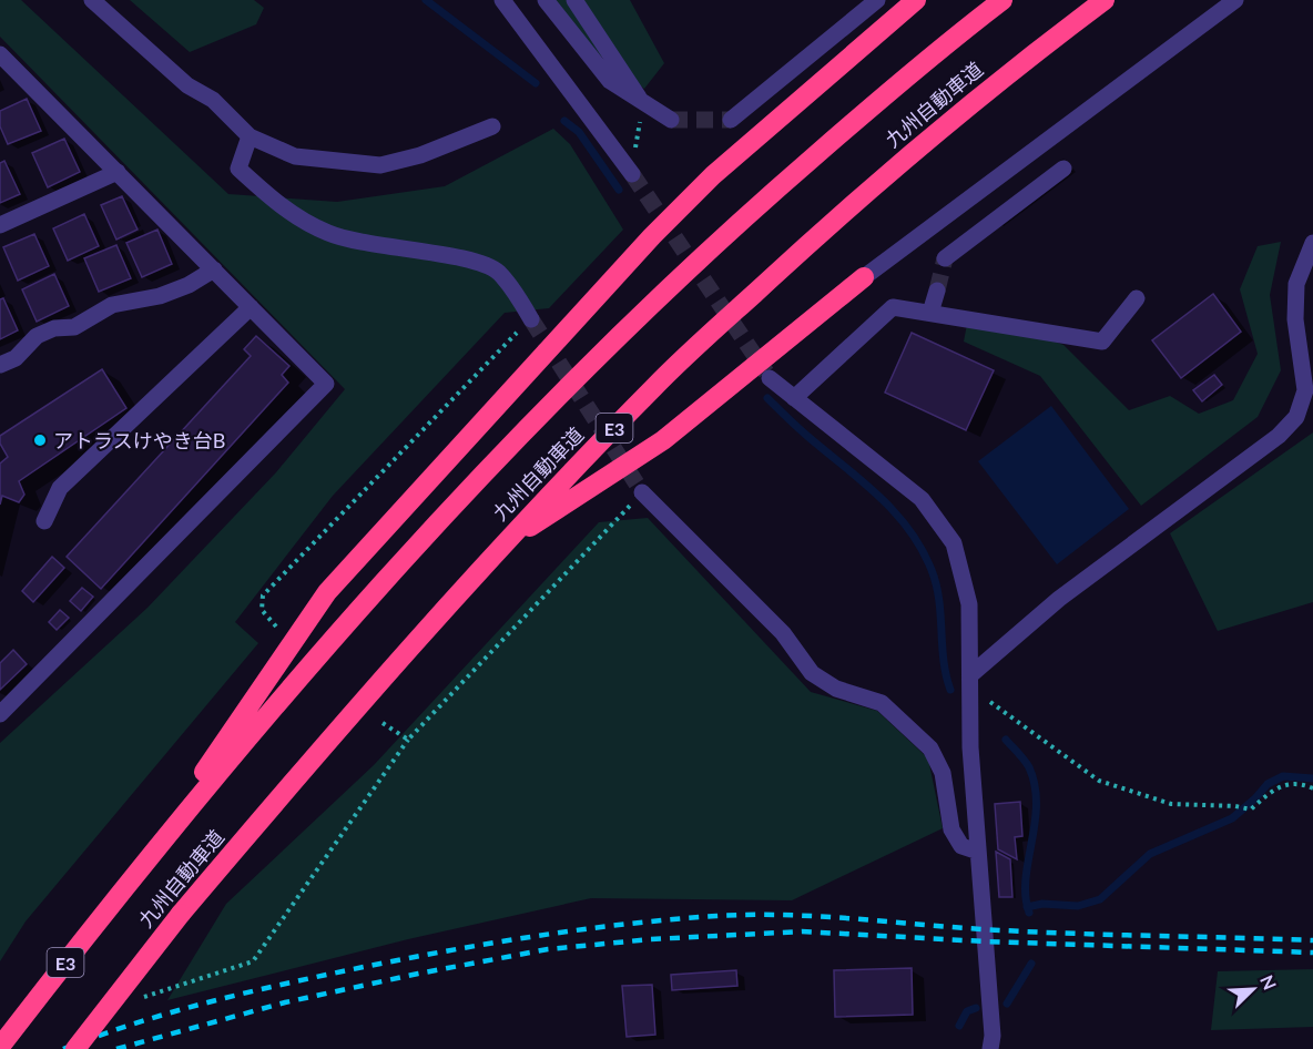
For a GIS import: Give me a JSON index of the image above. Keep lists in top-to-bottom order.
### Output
{
  "streets": {
    "highway": ["九州自動車道", "E3"]
  },
  "places": ["アトラスけやき台B"],
  "north": "top right"
}
